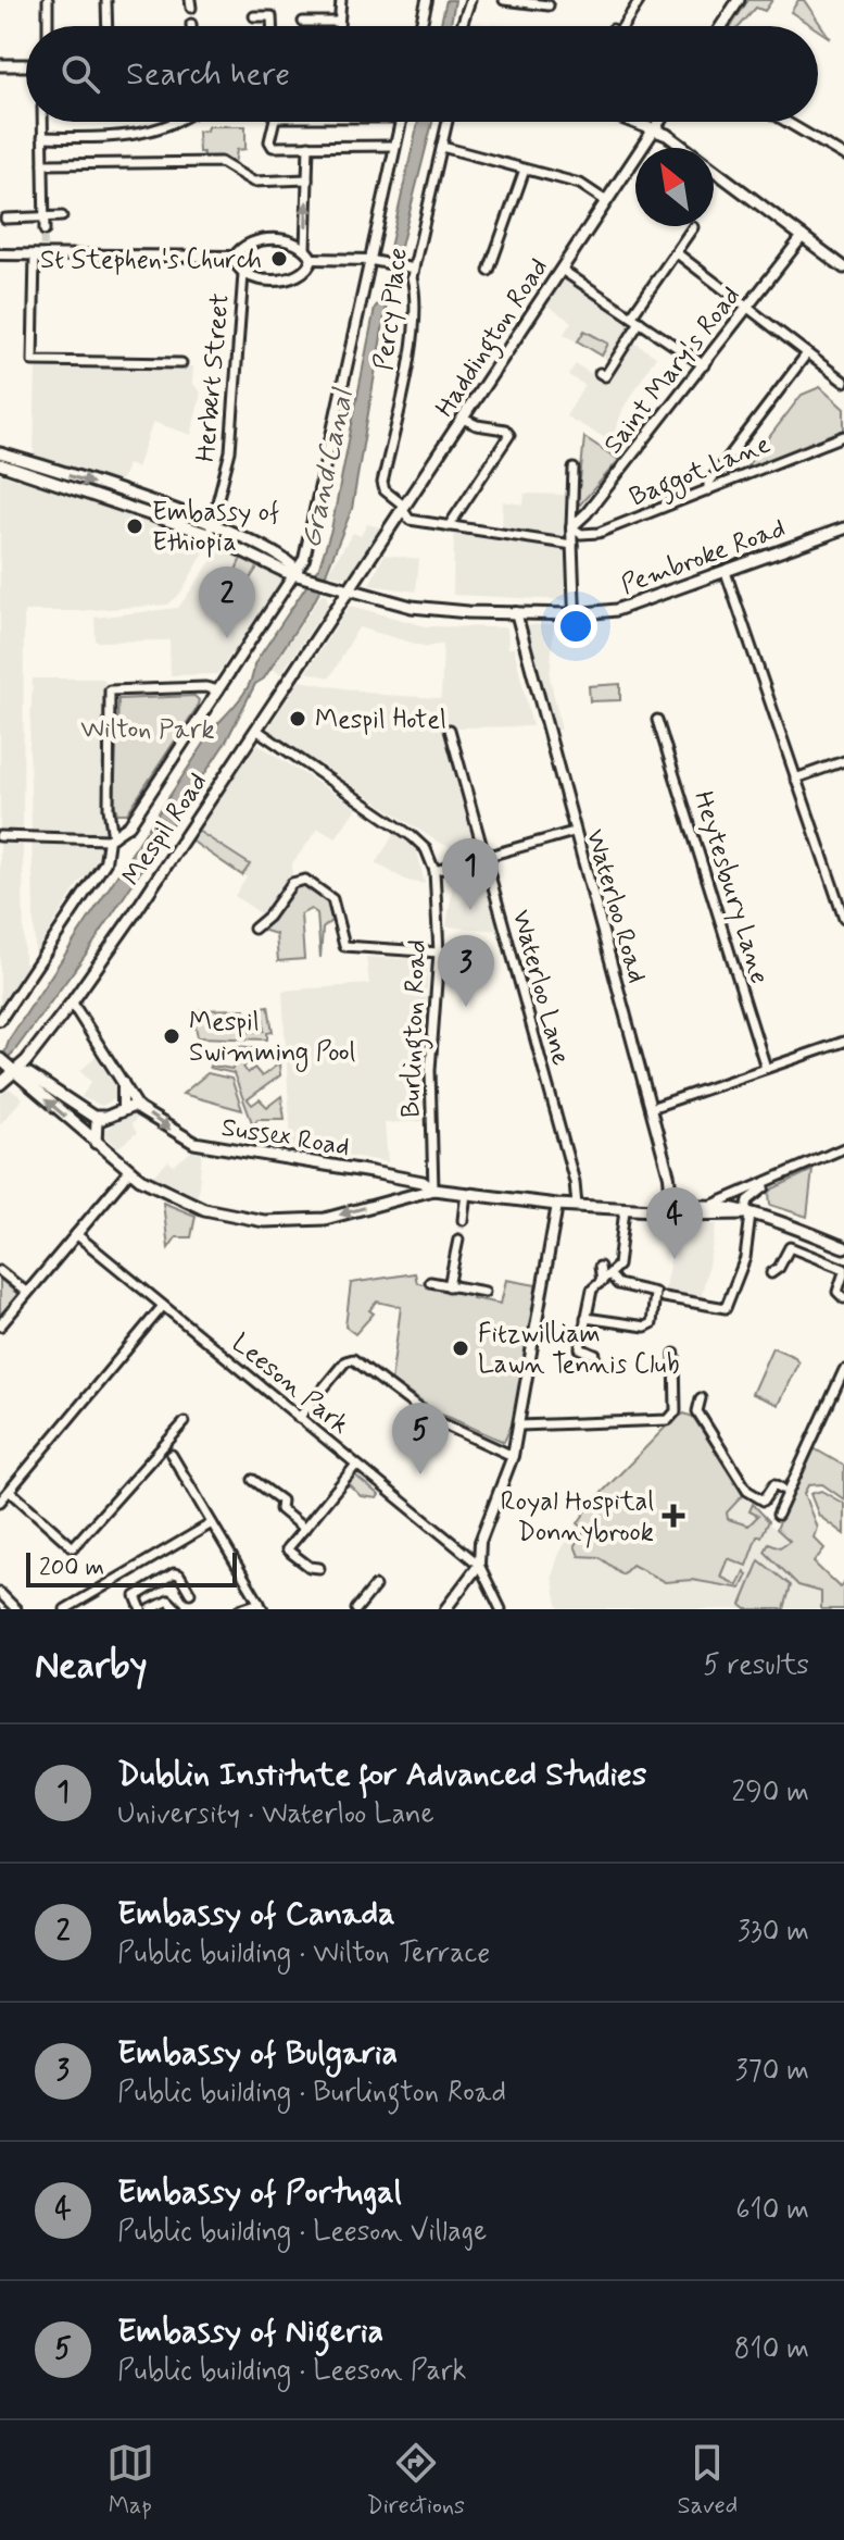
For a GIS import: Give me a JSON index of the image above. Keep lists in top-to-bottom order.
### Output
{
  "streets": {
    "main road": [
      "Haddington Road",
      "Pembroke Road",
      "Mespil Road",
      "Sussex Road"
    ],
    "street": [
      "Percy Place",
      "Saint Mary's Road",
      "Herbert Street",
      "Baggot Lane",
      "Heytesbury Lane",
      "Waterloo Road",
      "Waterloo Lane",
      "Burlington Road",
      "Leeson Park"
    ]
  },
  "crossings": [
    ["Percy Place", "Haddington Road"],
    ["Haddington Road", "Pembroke Road"],
    ["Haddington Road", "Mespil Road"],
    ["Saint Mary's Road", "Baggot Lane"],
    ["Herbert Street", "Pembroke Road"],
    ["Pembroke Road", "Mespil Road"],
    ["Pembroke Road", "Waterloo Road"],
    ["Burlington Road", "Sussex Road"]
  ],
  "water": ["Grand Canal"],
  "parks": ["Wilton Park"],
  "places": {
    "other": [
      "St Stephen's Church",
      "Embassy of Ethiopia",
      "Mespil Hotel",
      "Mespil Swimming Pool",
      "Fitzwilliam Lawn Tennis Club"
    ],
    "health": ["Royal Hospital Donnybrook"]
  },
  "scale_bar": "200 m",
  "north": "top left",
  "page": {
    "search": "Search here",
    "pins": [
      "2",
      "1",
      "3",
      "4",
      "5"
    ],
    "scale": "200 m",
    "heading": ["Nearby", "5 results"],
    "list": [
      {
        "mark": "1",
        "name": "Dublin Institute for Advanced Studies",
        "note": "University · Waterloo Lane",
        "value": "290 m"
      },
      {
        "mark": "2",
        "name": "Embassy of Canada",
        "note": "Public building · Wilton Terrace",
        "value": "330 m"
      },
      {
        "mark": "3",
        "name": "Embassy of Bulgaria",
        "note": "Public building · Burlington Road",
        "value": "370 m"
      },
      {
        "mark": "4",
        "name": "Embassy of Portugal",
        "note": "Public building · Leeson Village",
        "value": "610 m"
      },
      {
        "mark": "5",
        "name": "Embassy of Nigeria",
        "note": "Public building · Leeson Park",
        "value": "810 m"
      }
    ],
    "nav": ["Map", "Directions", "Saved"]
  }
}
